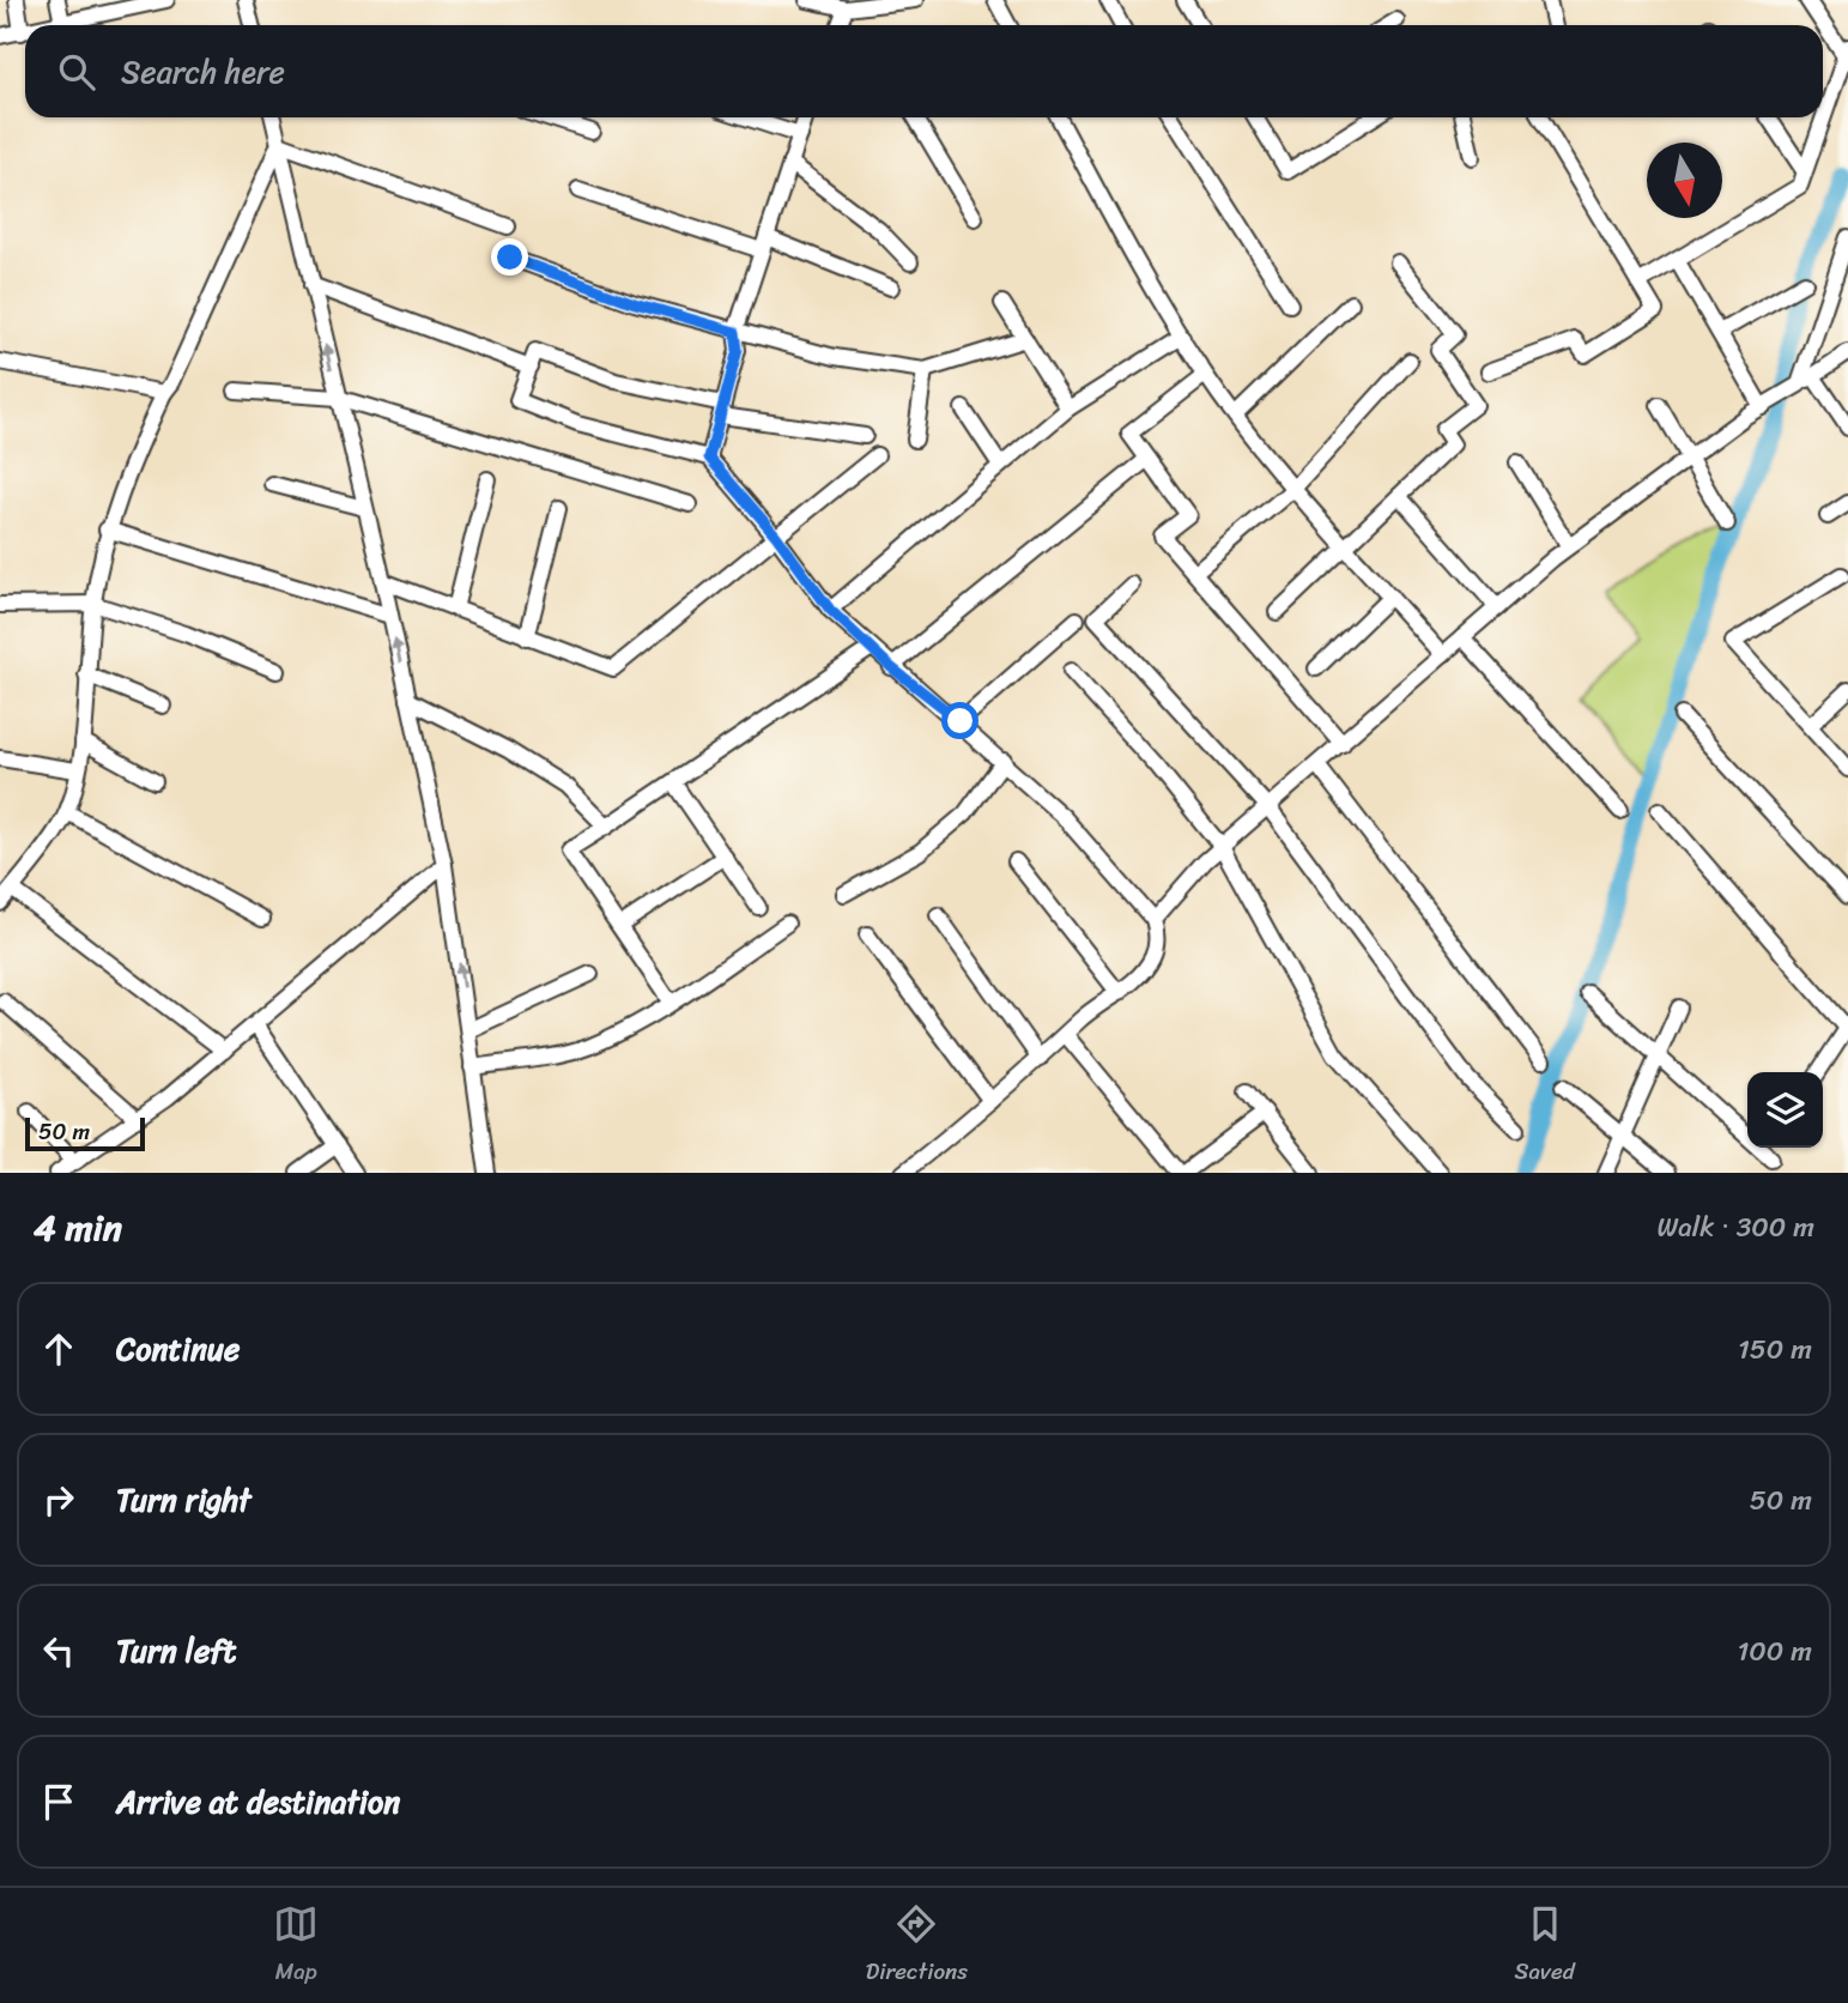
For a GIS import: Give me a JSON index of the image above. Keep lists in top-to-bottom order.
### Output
{
  "scale_bar": "50 m",
  "north": "bottom",
  "page": {
    "search": "Search here",
    "scale": "50 m",
    "heading": ["4 min", "Walk · 300 m"],
    "list": [
      ["Continue", "150 m"],
      ["Turn right", "50 m"],
      ["Turn left", "100 m"],
      "Arrive at destination"
    ],
    "nav": ["Map", "Directions", "Saved"]
  }
}
